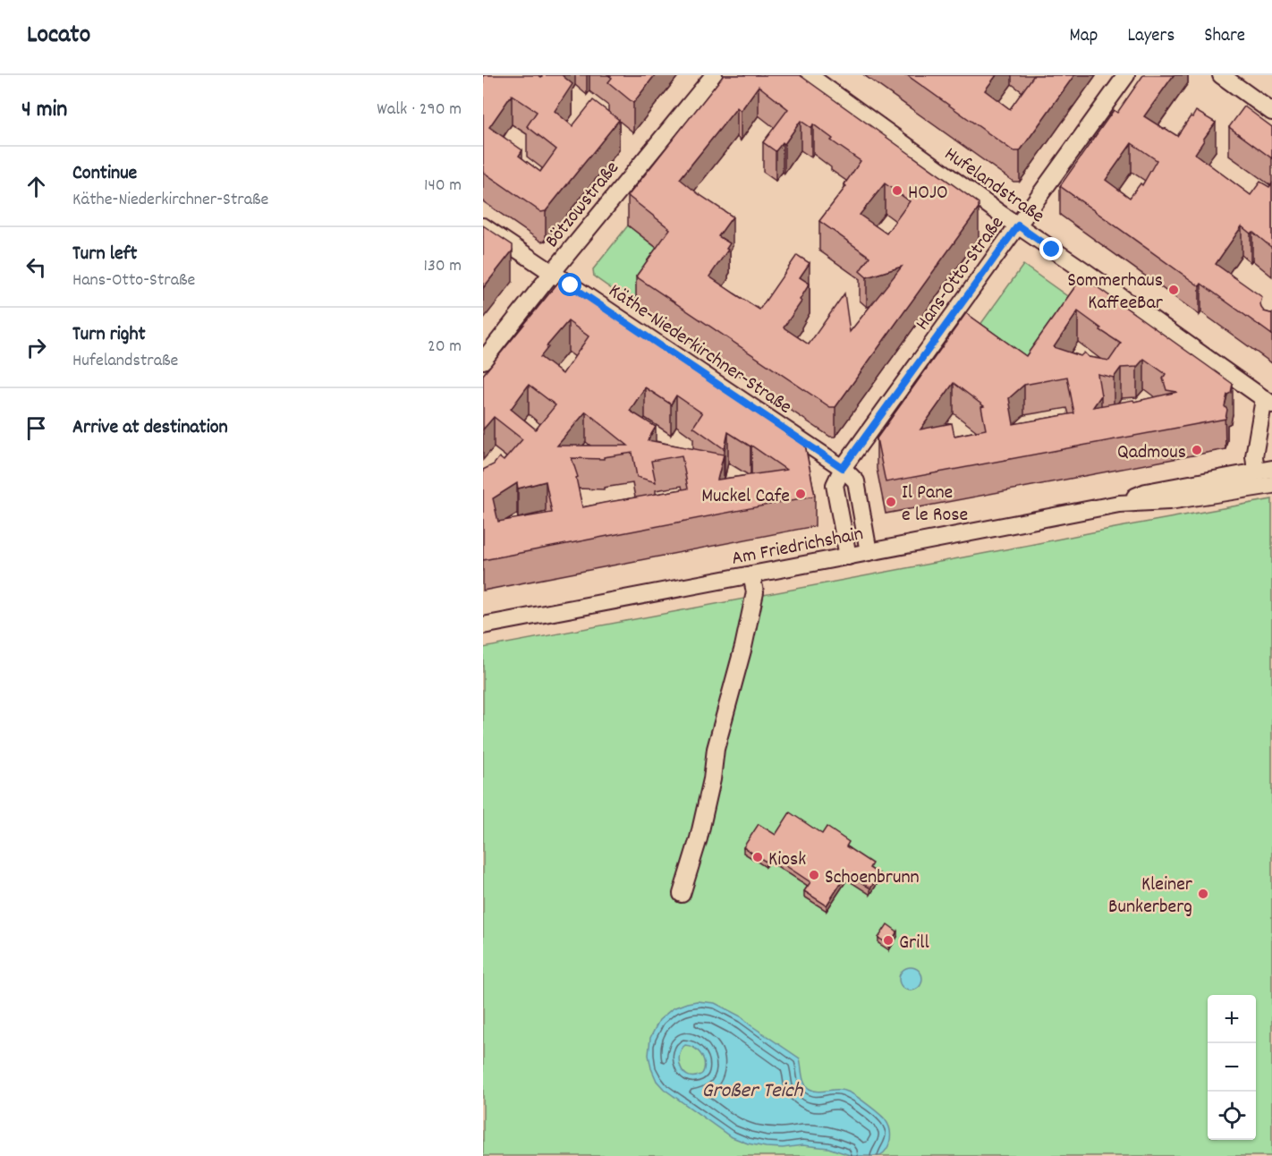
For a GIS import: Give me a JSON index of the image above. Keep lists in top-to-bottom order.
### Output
{
  "streets": {
    "street": [
      "Hufelandstraße",
      "Bötzowstraße",
      "Hans-Otto-Straße",
      "Käthe-Niederkirchner-Straße",
      "Am Friedrichshain"
    ]
  },
  "crossings": [
    ["Hufelandstraße", "Hans-Otto-Straße"],
    ["Hufelandstraße", "Am Friedrichshain"],
    ["Bötzowstraße", "Käthe-Niederkirchner-Straße"],
    ["Hans-Otto-Straße", "Käthe-Niederkirchner-Straße"],
    ["Käthe-Niederkirchner-Straße", "Am Friedrichshain"]
  ],
  "water": ["Großer Teich"],
  "places": [
    "HOJO",
    "Sommerhaus KaffeeBar",
    "Qadmous",
    "Muckel Cafe",
    "Il Pane e le Rose",
    "Kiosk",
    "Schoenbrunn",
    "Kleiner Bunkerberg",
    "Grill"
  ],
  "page": {
    "header": "Locato",
    "nav": ["Map", "Layers", "Share"],
    "heading": ["4 min", "Walk · 290 m"],
    "list": [
      ["Continue", "Käthe-Niederkirchner-Straße", "140 m"],
      ["Turn left", "Hans-Otto-Straße", "130 m"],
      ["Turn right", "Hufelandstraße", "20 m"],
      "Arrive at destination"
    ],
    "map_buttons": ["+", "−"]
  }
}
